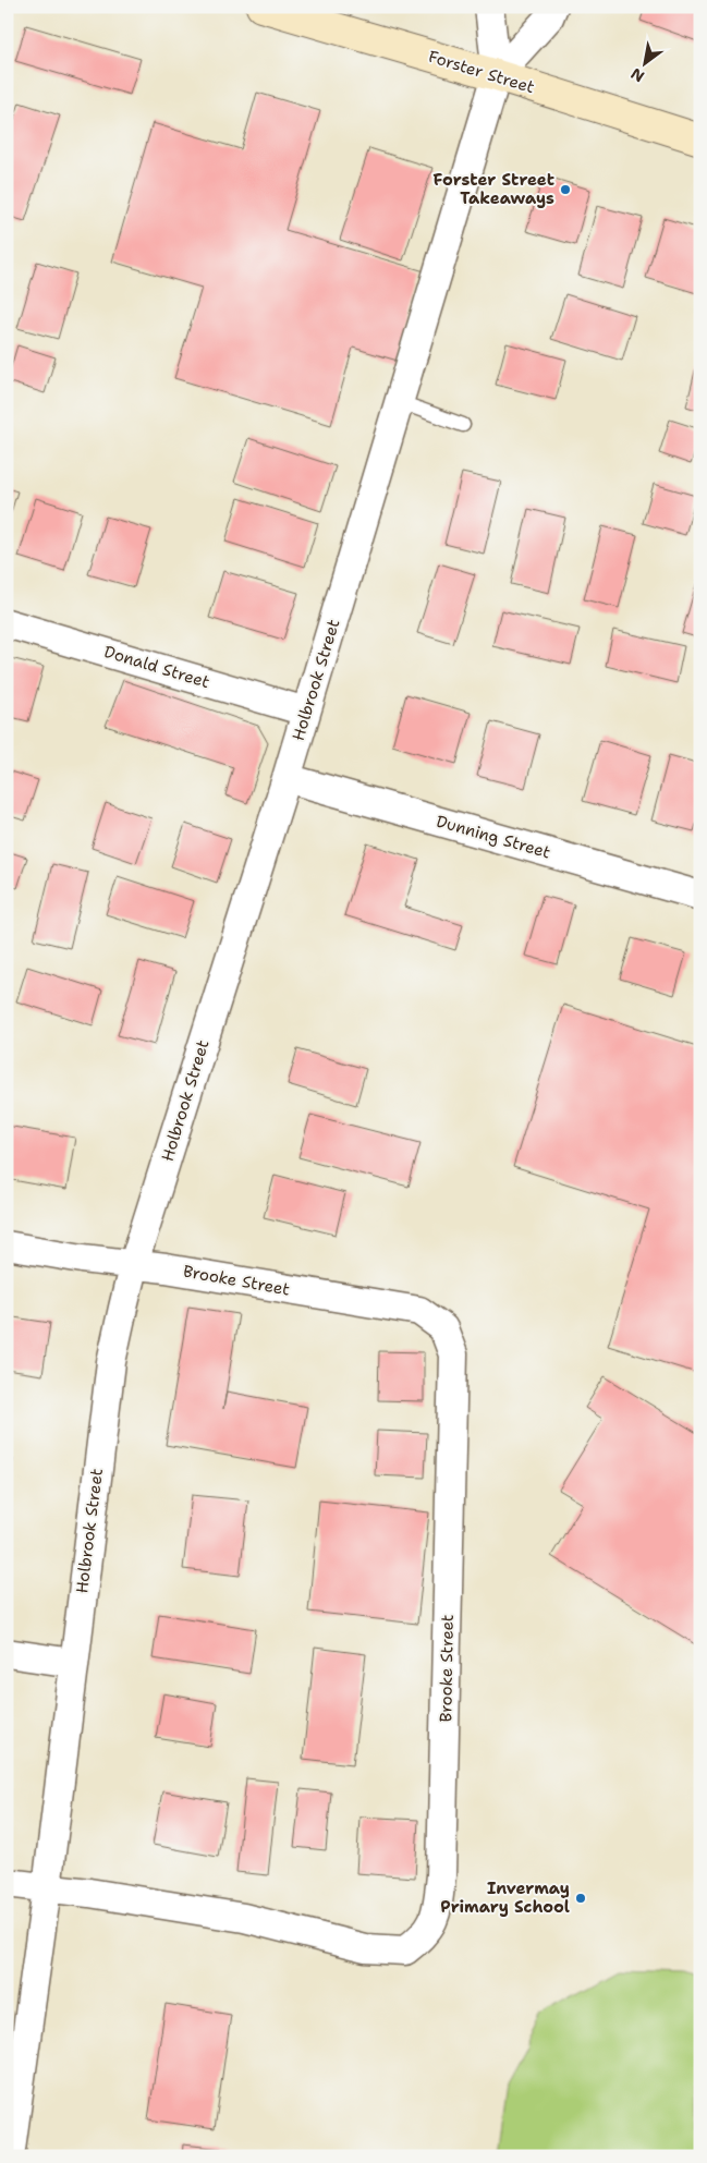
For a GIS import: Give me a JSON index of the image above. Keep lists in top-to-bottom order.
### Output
{
  "streets": {
    "street": [
      "Forster Street",
      "Donald Street",
      "Holbrook Street",
      "Dunning Street",
      "Brooke Street"
    ]
  },
  "crossings": [
    ["Forster Street", "Holbrook Street"],
    ["Donald Street", "Holbrook Street"],
    ["Holbrook Street", "Dunning Street"],
    ["Holbrook Street", "Brooke Street"]
  ],
  "places": ["Forster Street Takeaways", "Invermay Primary School"],
  "north": "bottom left"
}
